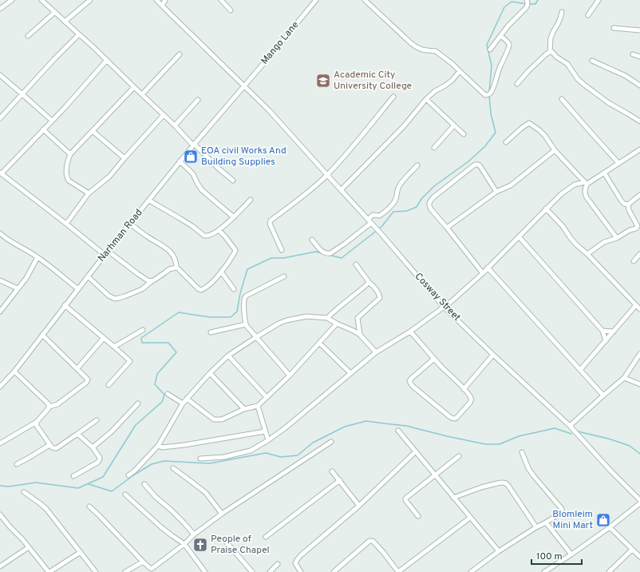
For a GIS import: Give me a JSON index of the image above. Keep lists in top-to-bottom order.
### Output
{
  "streets": {
    "street": ["Mango Lane", "Narhman Road", "Cosway Street"]
  },
  "crossings": [
    ["Mango Lane", "Narhman Road"],
    ["Mango Lane", "Cosway Street"],
    ["Narhman Road", "Cosway Street"]
  ],
  "places": {
    "school or university": ["Academic City University College"],
    "shop": ["EOA civil Works And Building Supplies", "Blomleim Mini Mart"],
    "church": ["People of Praise Chapel"]
  },
  "scale_bar": "100 m"
}
